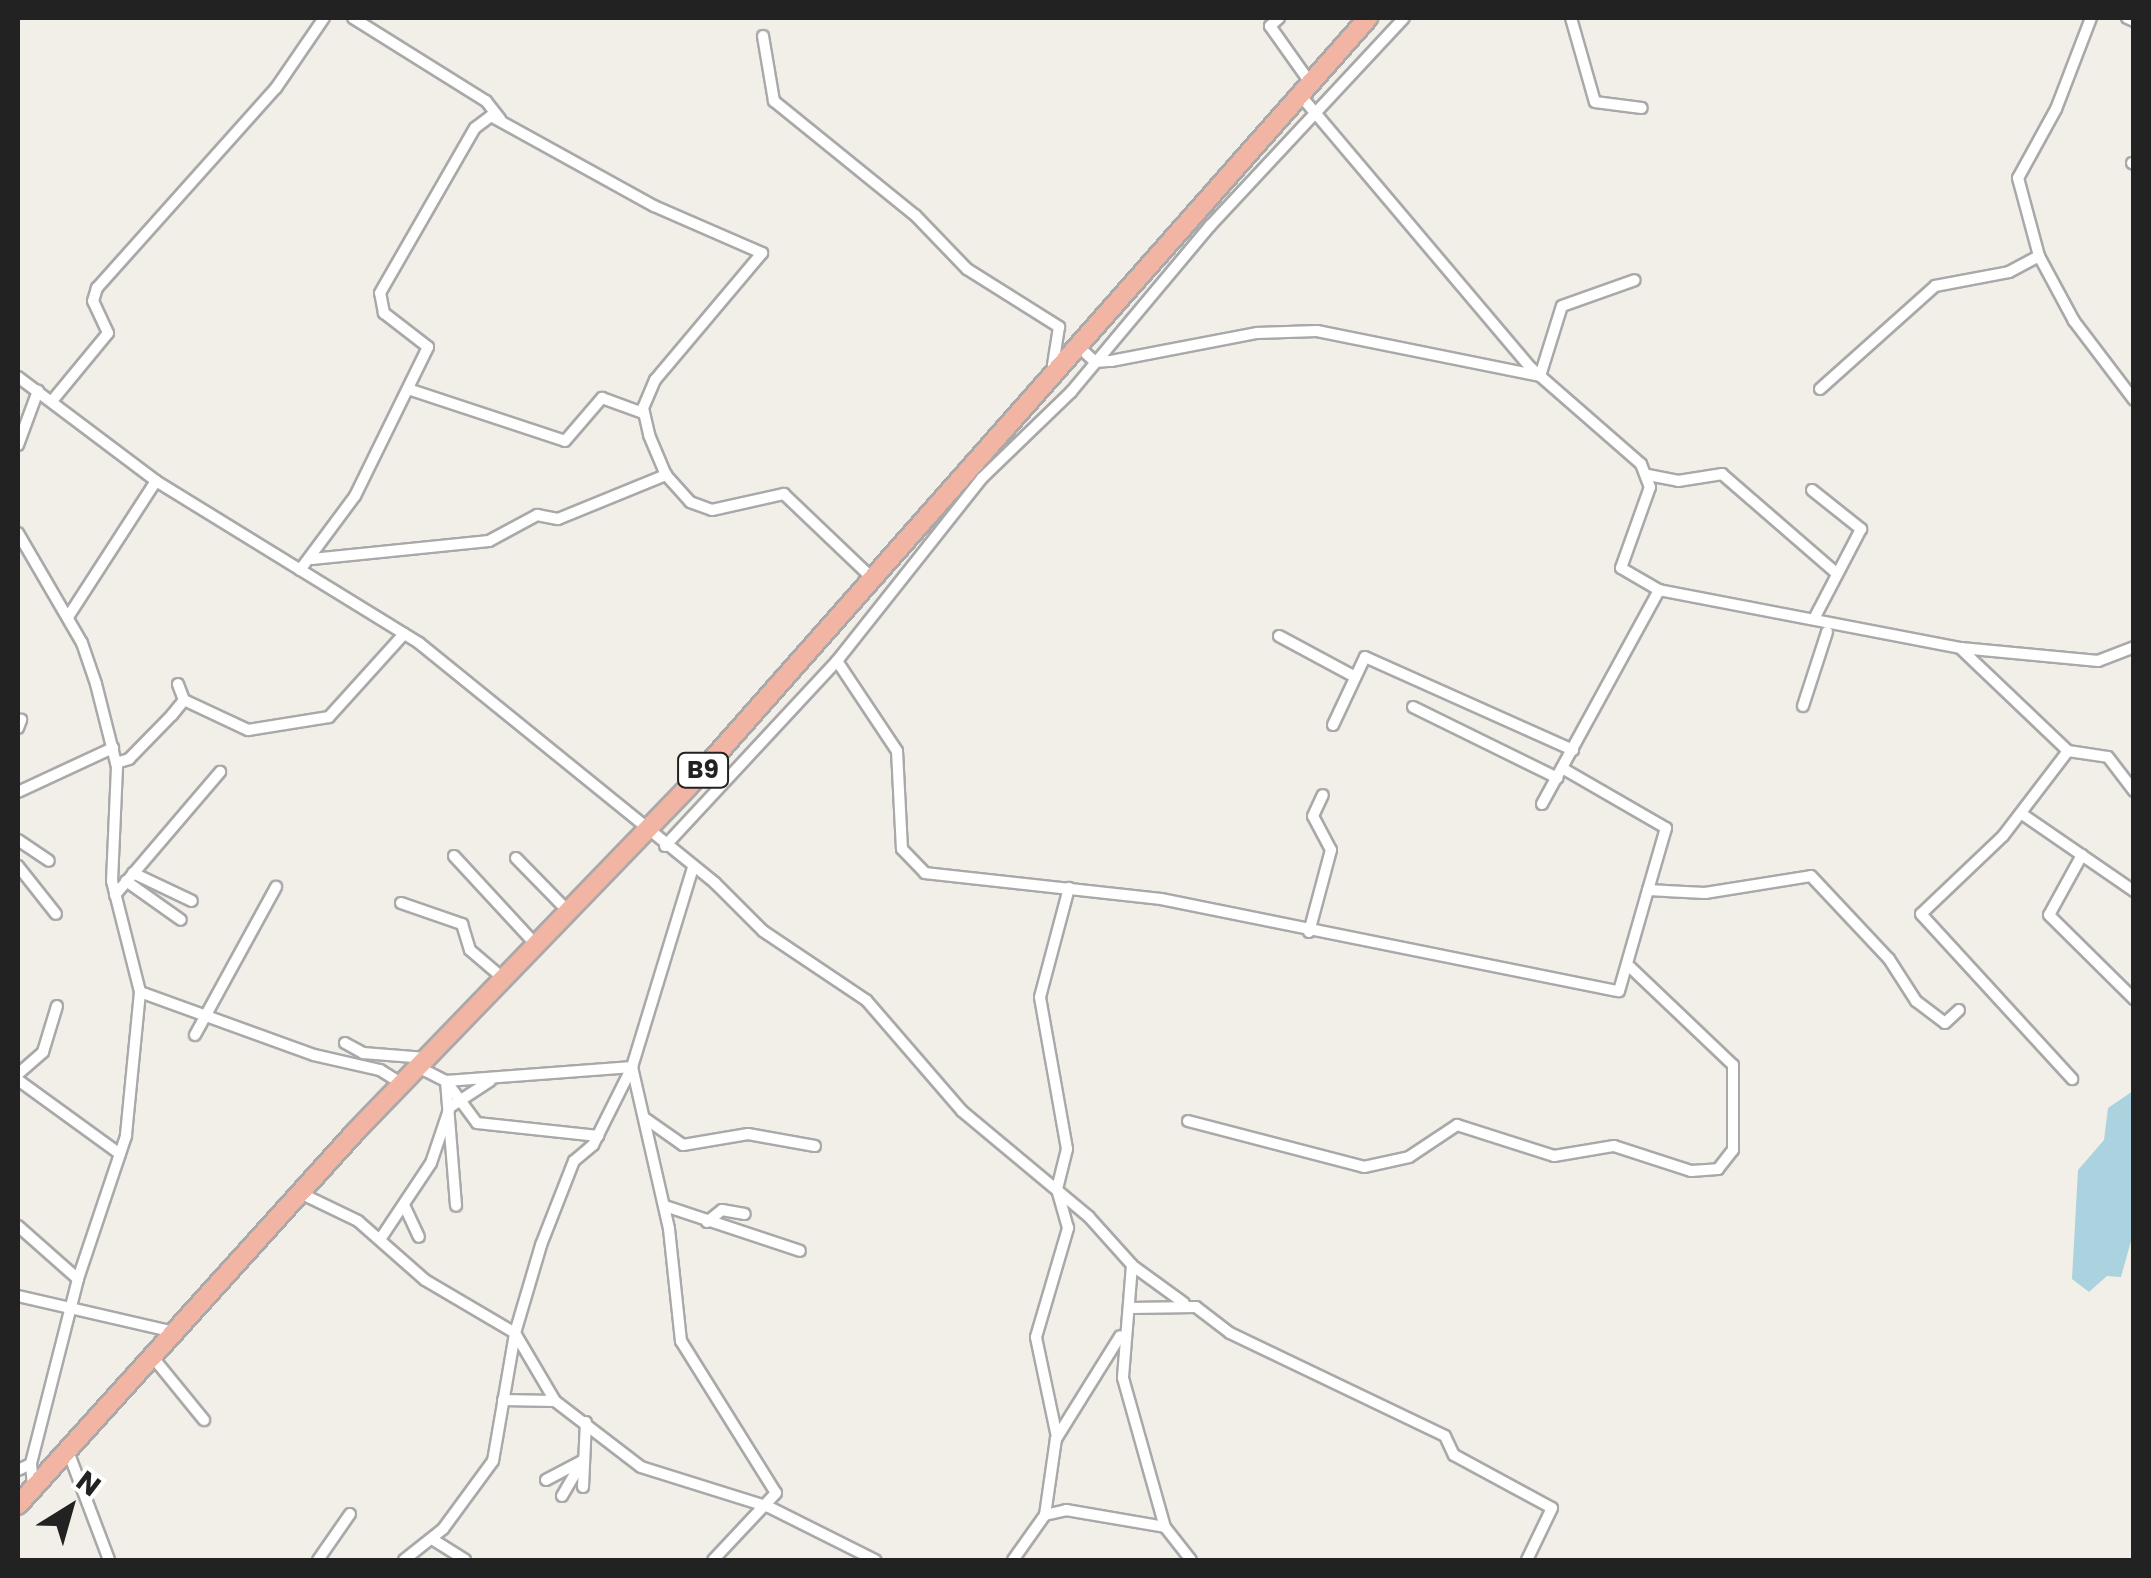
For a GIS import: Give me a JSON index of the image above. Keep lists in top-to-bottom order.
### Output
{
  "streets": {
    "highway": ["B9"]
  },
  "north": "top right"
}
